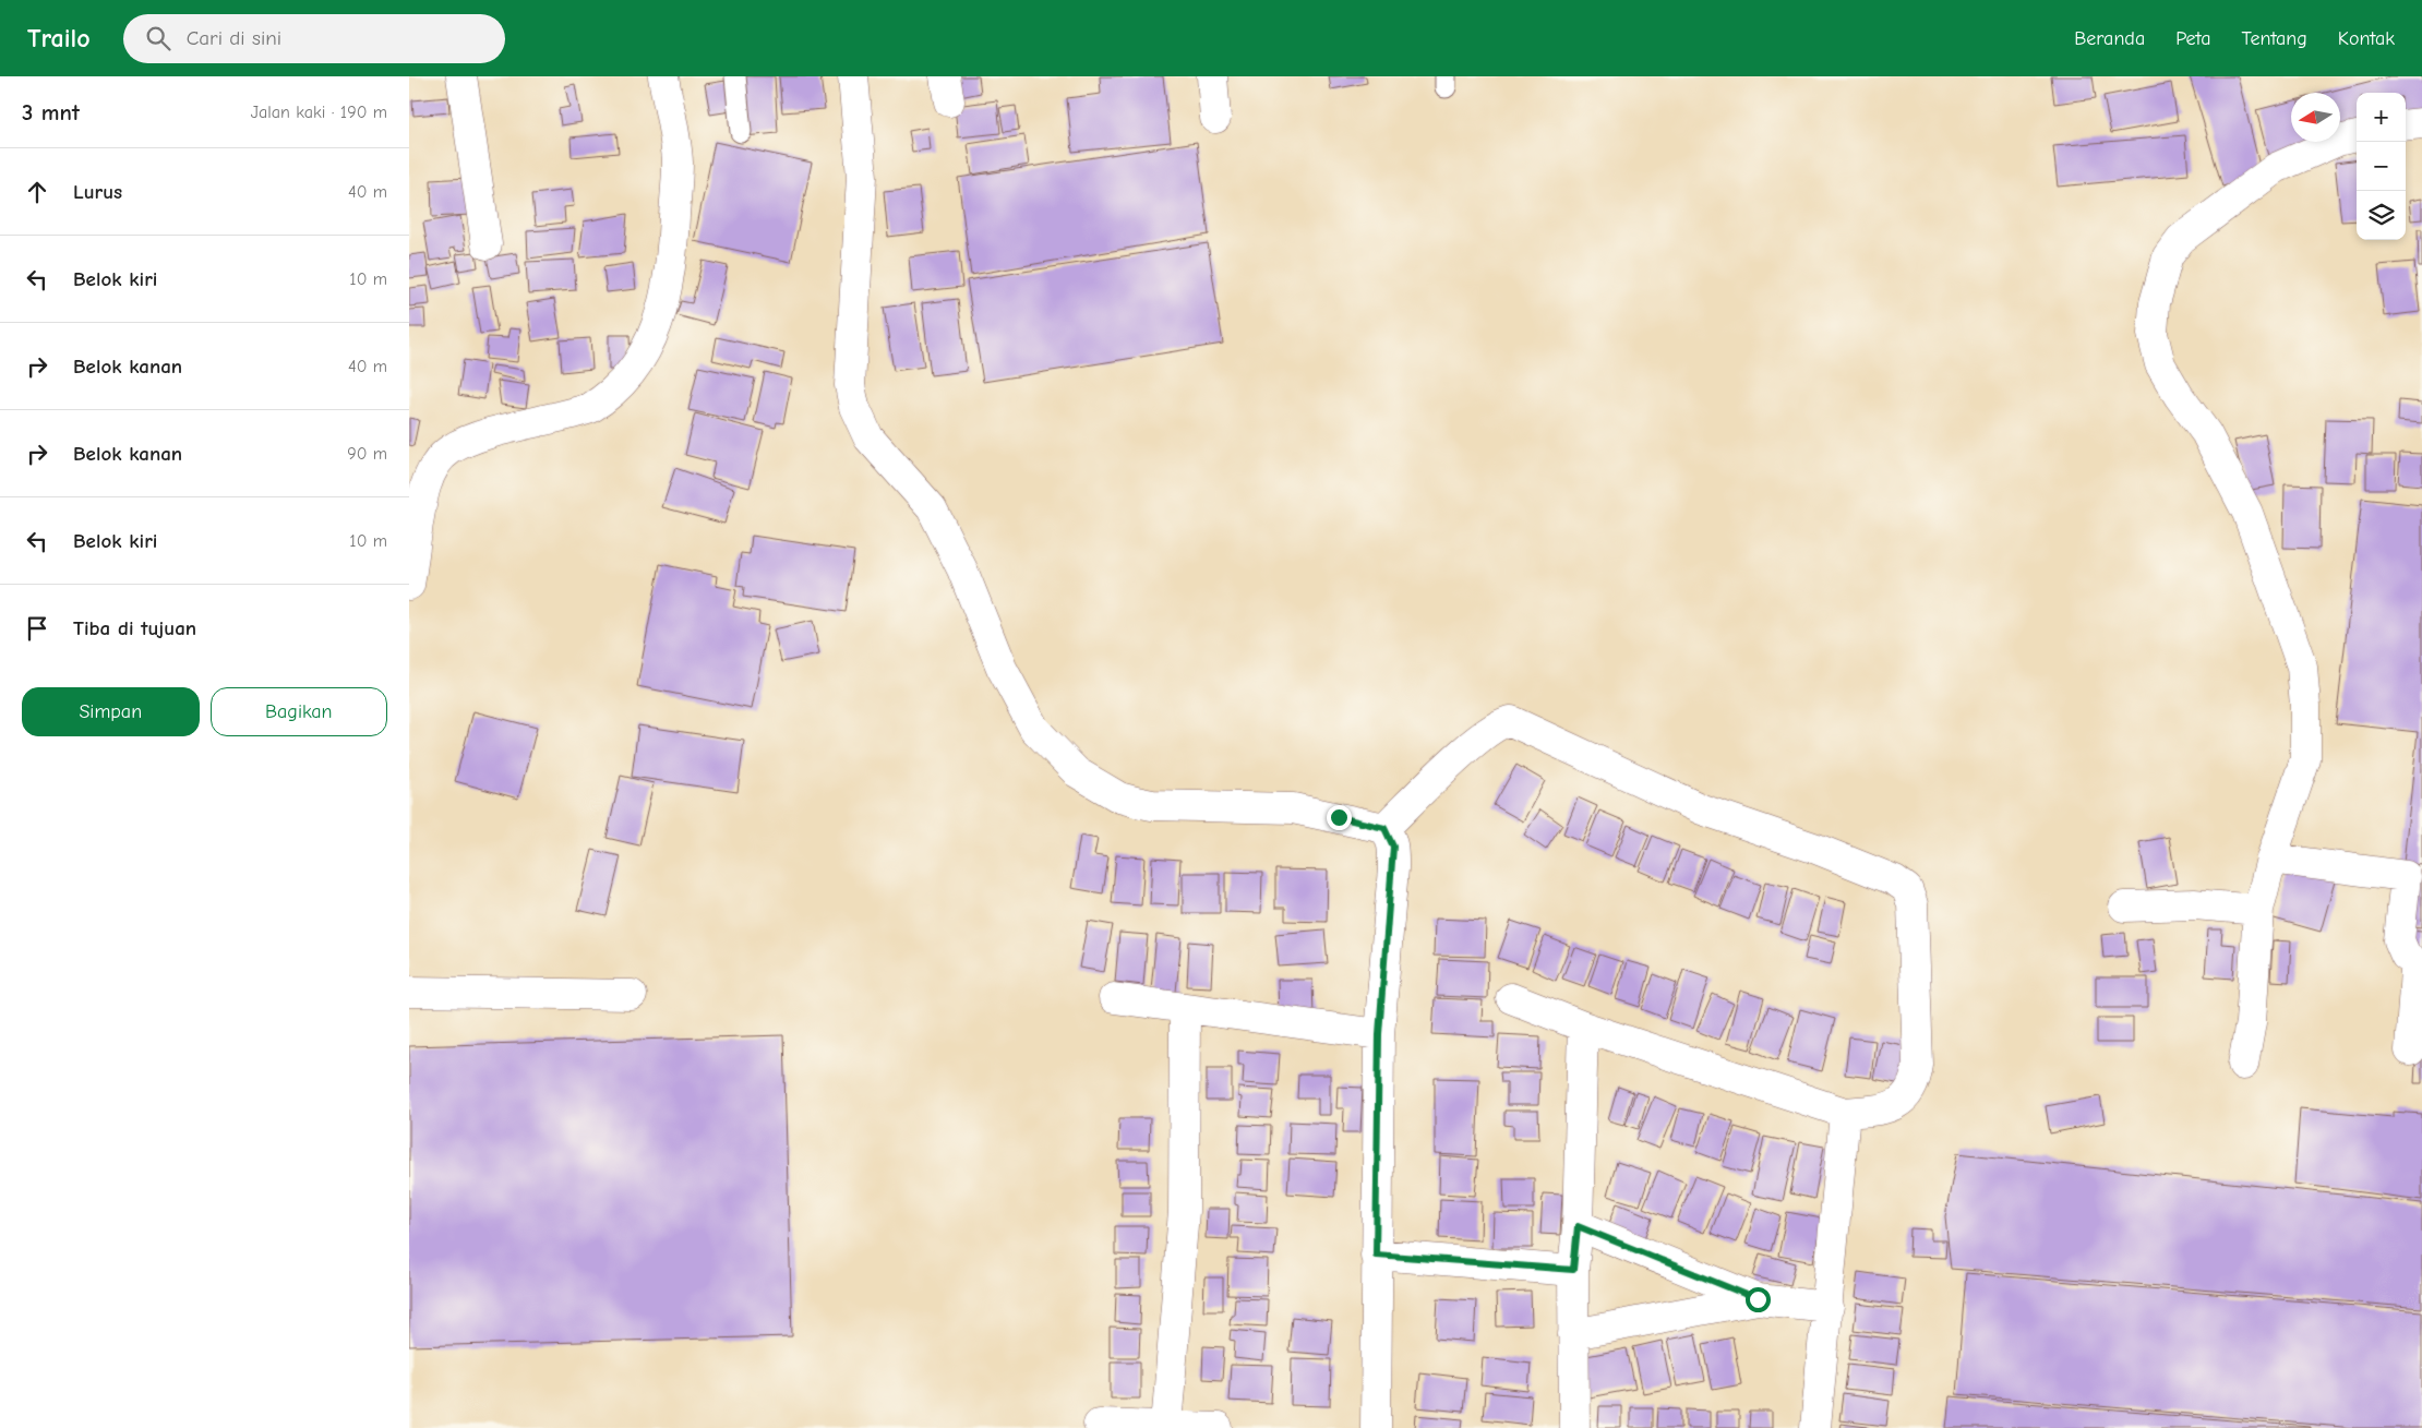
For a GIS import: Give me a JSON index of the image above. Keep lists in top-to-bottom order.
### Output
{
  "north": "left",
  "page": {
    "header": "Trailo",
    "search": "Cari di sini",
    "nav": [
      "Beranda",
      "Peta",
      "Tentang",
      "Kontak"
    ],
    "heading": ["3 mnt", "Jalan kaki · 190 m"],
    "map_buttons": ["+", "−"],
    "list": [
      ["Lurus", "40 m"],
      ["Belok kiri", "10 m"],
      ["Belok kanan", "40 m"],
      ["Belok kanan", "90 m"],
      ["Belok kiri", "10 m"],
      "Tiba di tujuan"
    ],
    "buttons": ["Simpan", "Bagikan"]
  }
}
